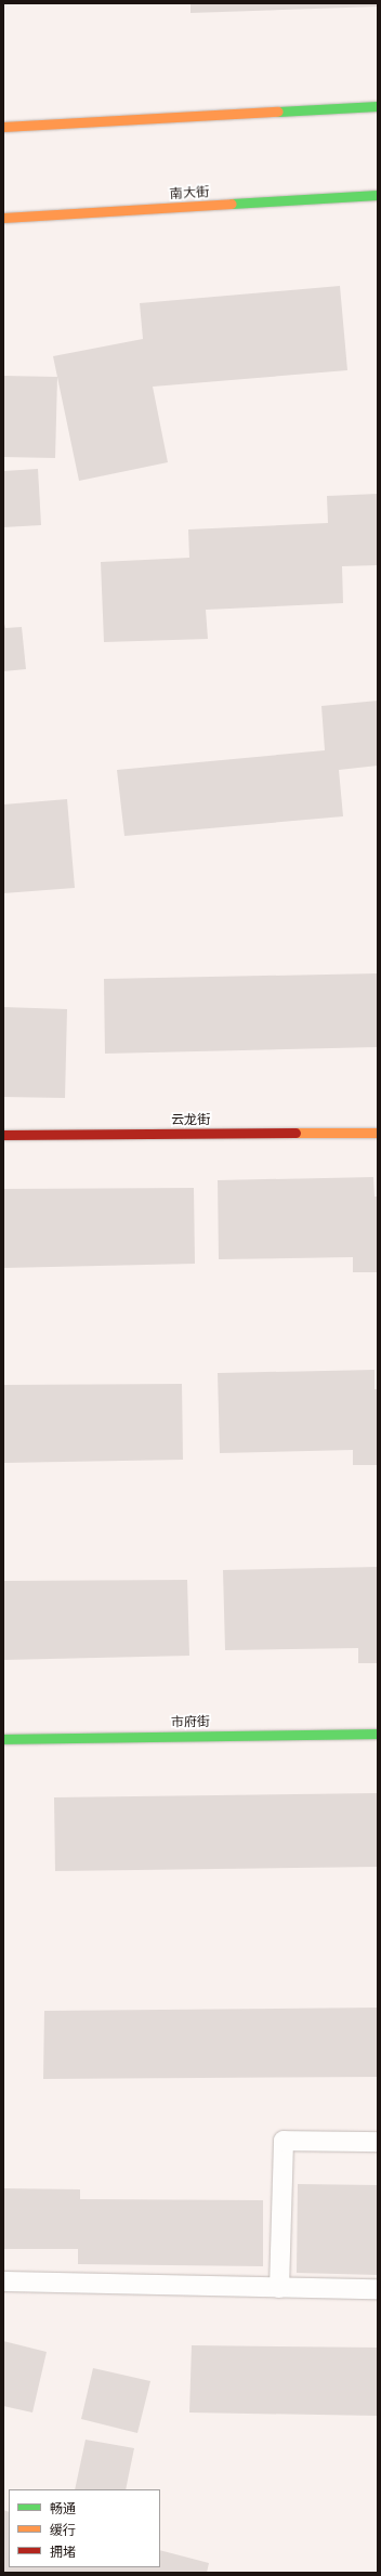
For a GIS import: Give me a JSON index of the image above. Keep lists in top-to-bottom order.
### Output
{
  "streets": {
    "main road": ["南大街", "云龙街", "市府街"]
  },
  "legend": ["畅通", "缓行", "拥堵"]
}
